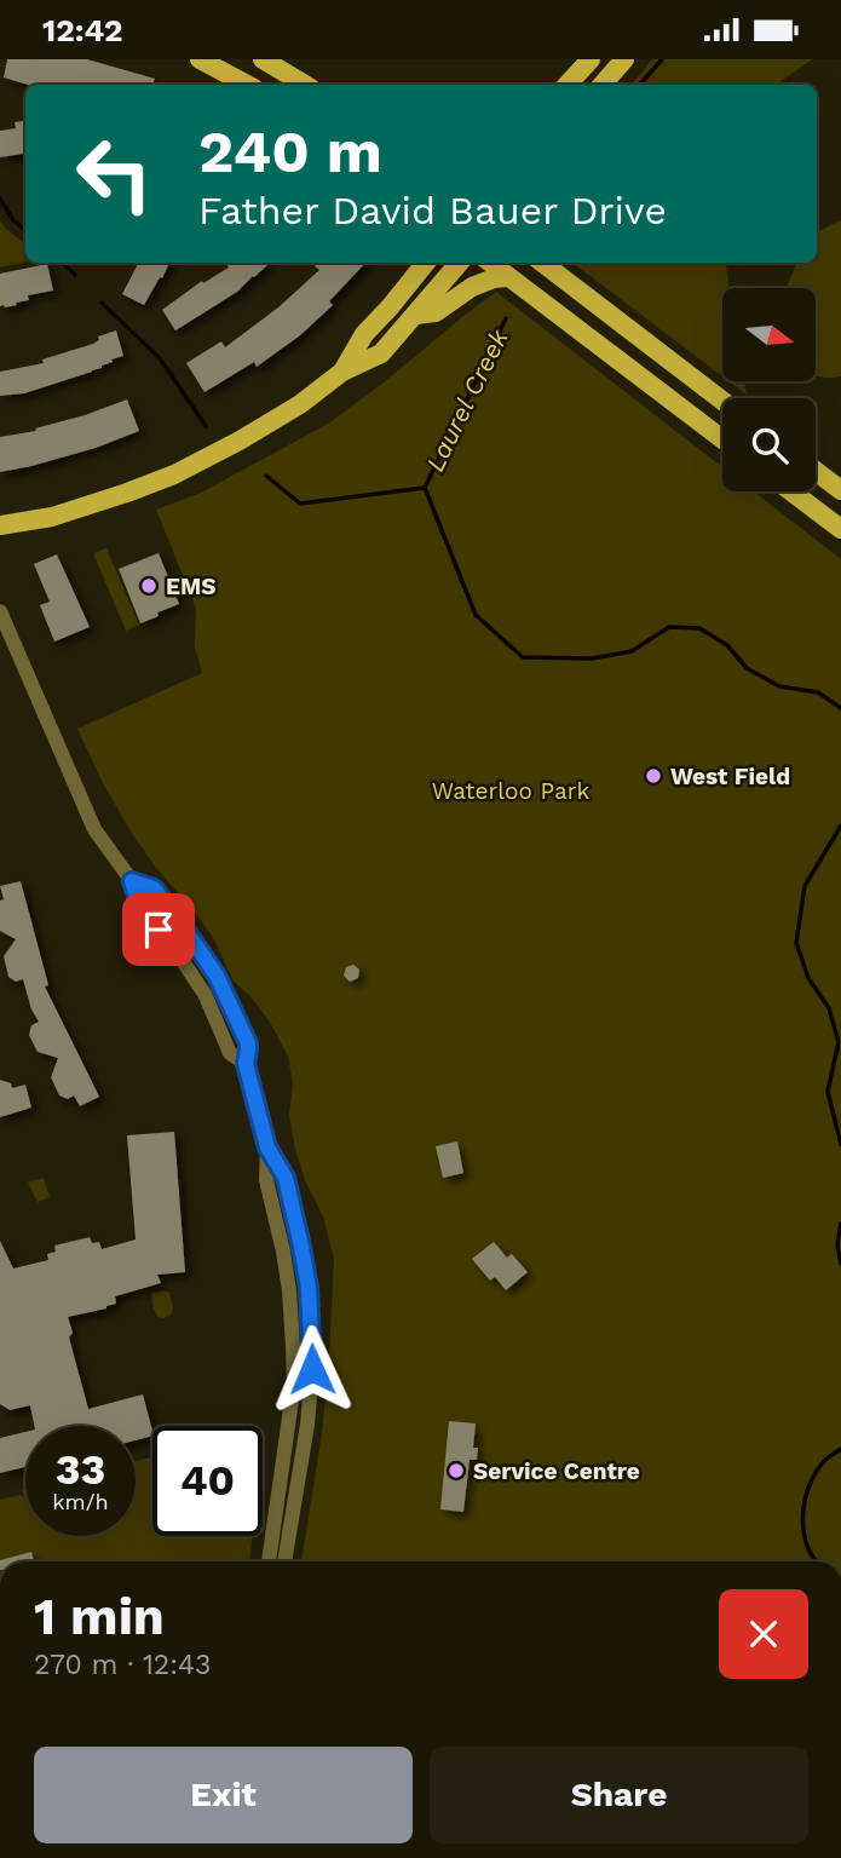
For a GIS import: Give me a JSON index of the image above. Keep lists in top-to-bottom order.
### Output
{
  "water": ["Laurel Creek"],
  "parks": ["Waterloo Park"],
  "places": ["EMS", "West Field", "Service Centre"],
  "north": "right",
  "page": {
    "status": "12:42",
    "turn": ["240 m", "Father David Bauer Drive"],
    "speed": "33 km/h",
    "limit": "40",
    "heading": ["1 min", "270 m · 12:43"],
    "buttons": ["Exit", "Share"]
  }
}
